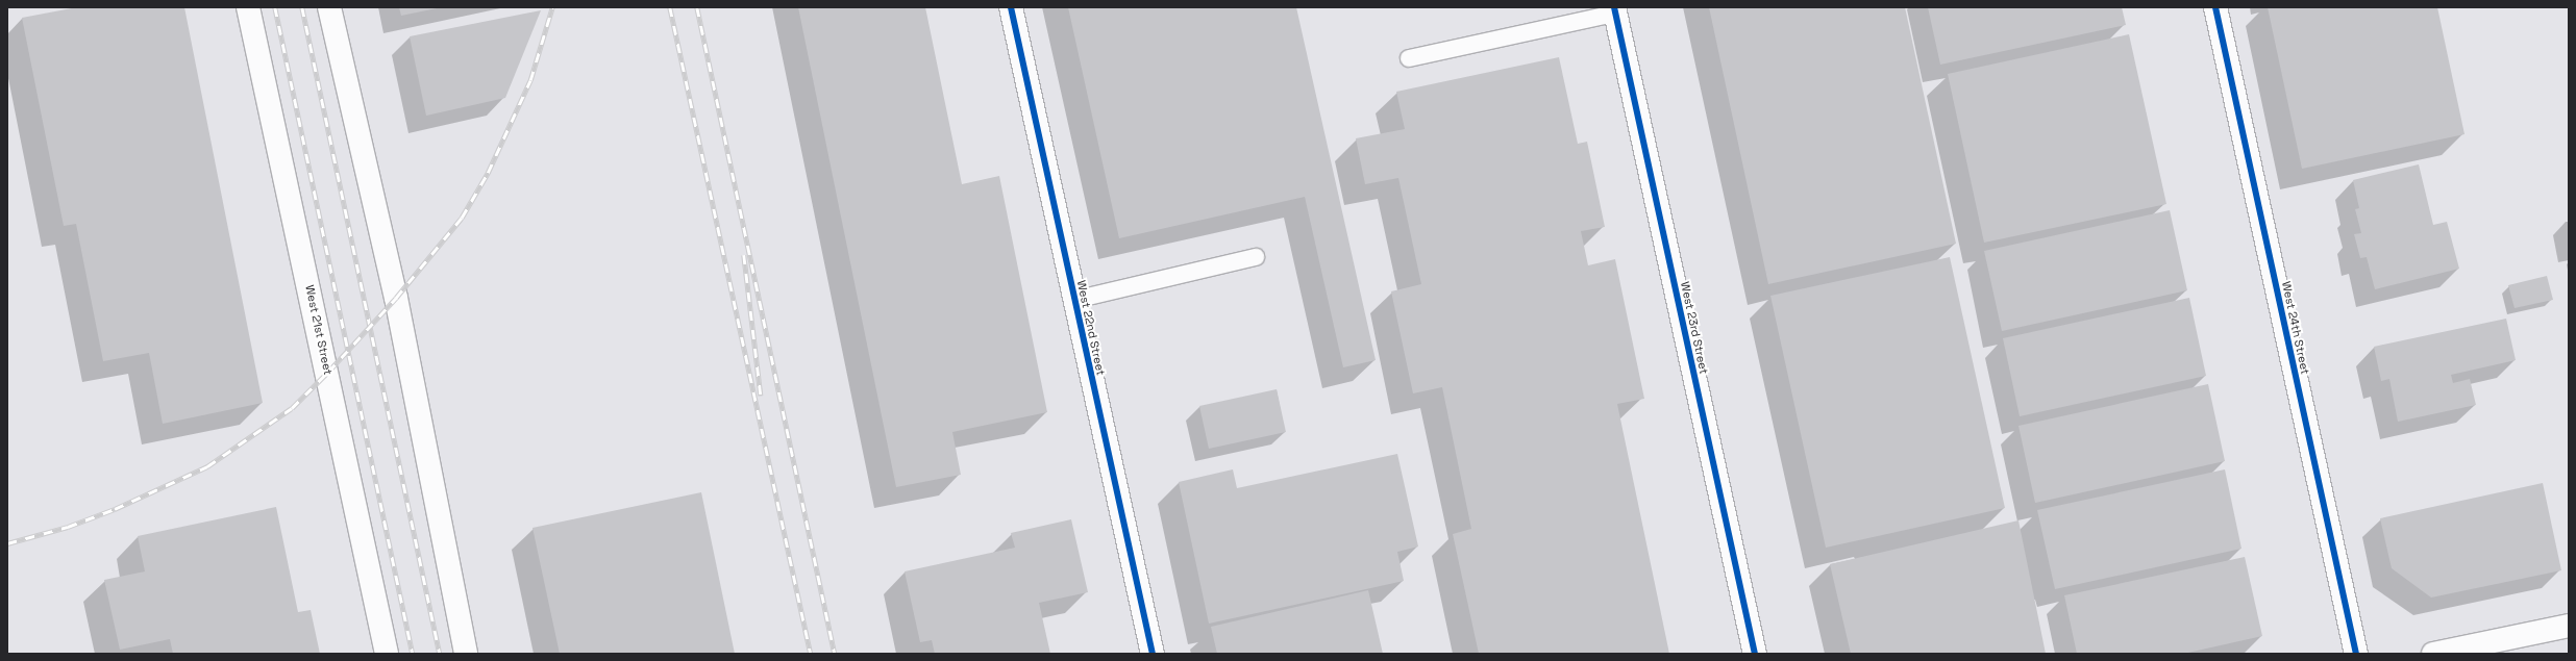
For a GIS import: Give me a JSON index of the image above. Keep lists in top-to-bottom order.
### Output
{
  "streets": {
    "street": [
      "West 22nd Street",
      "West 23rd Street",
      "West 24th Street",
      "West 21st Street"
    ]
  }
}
